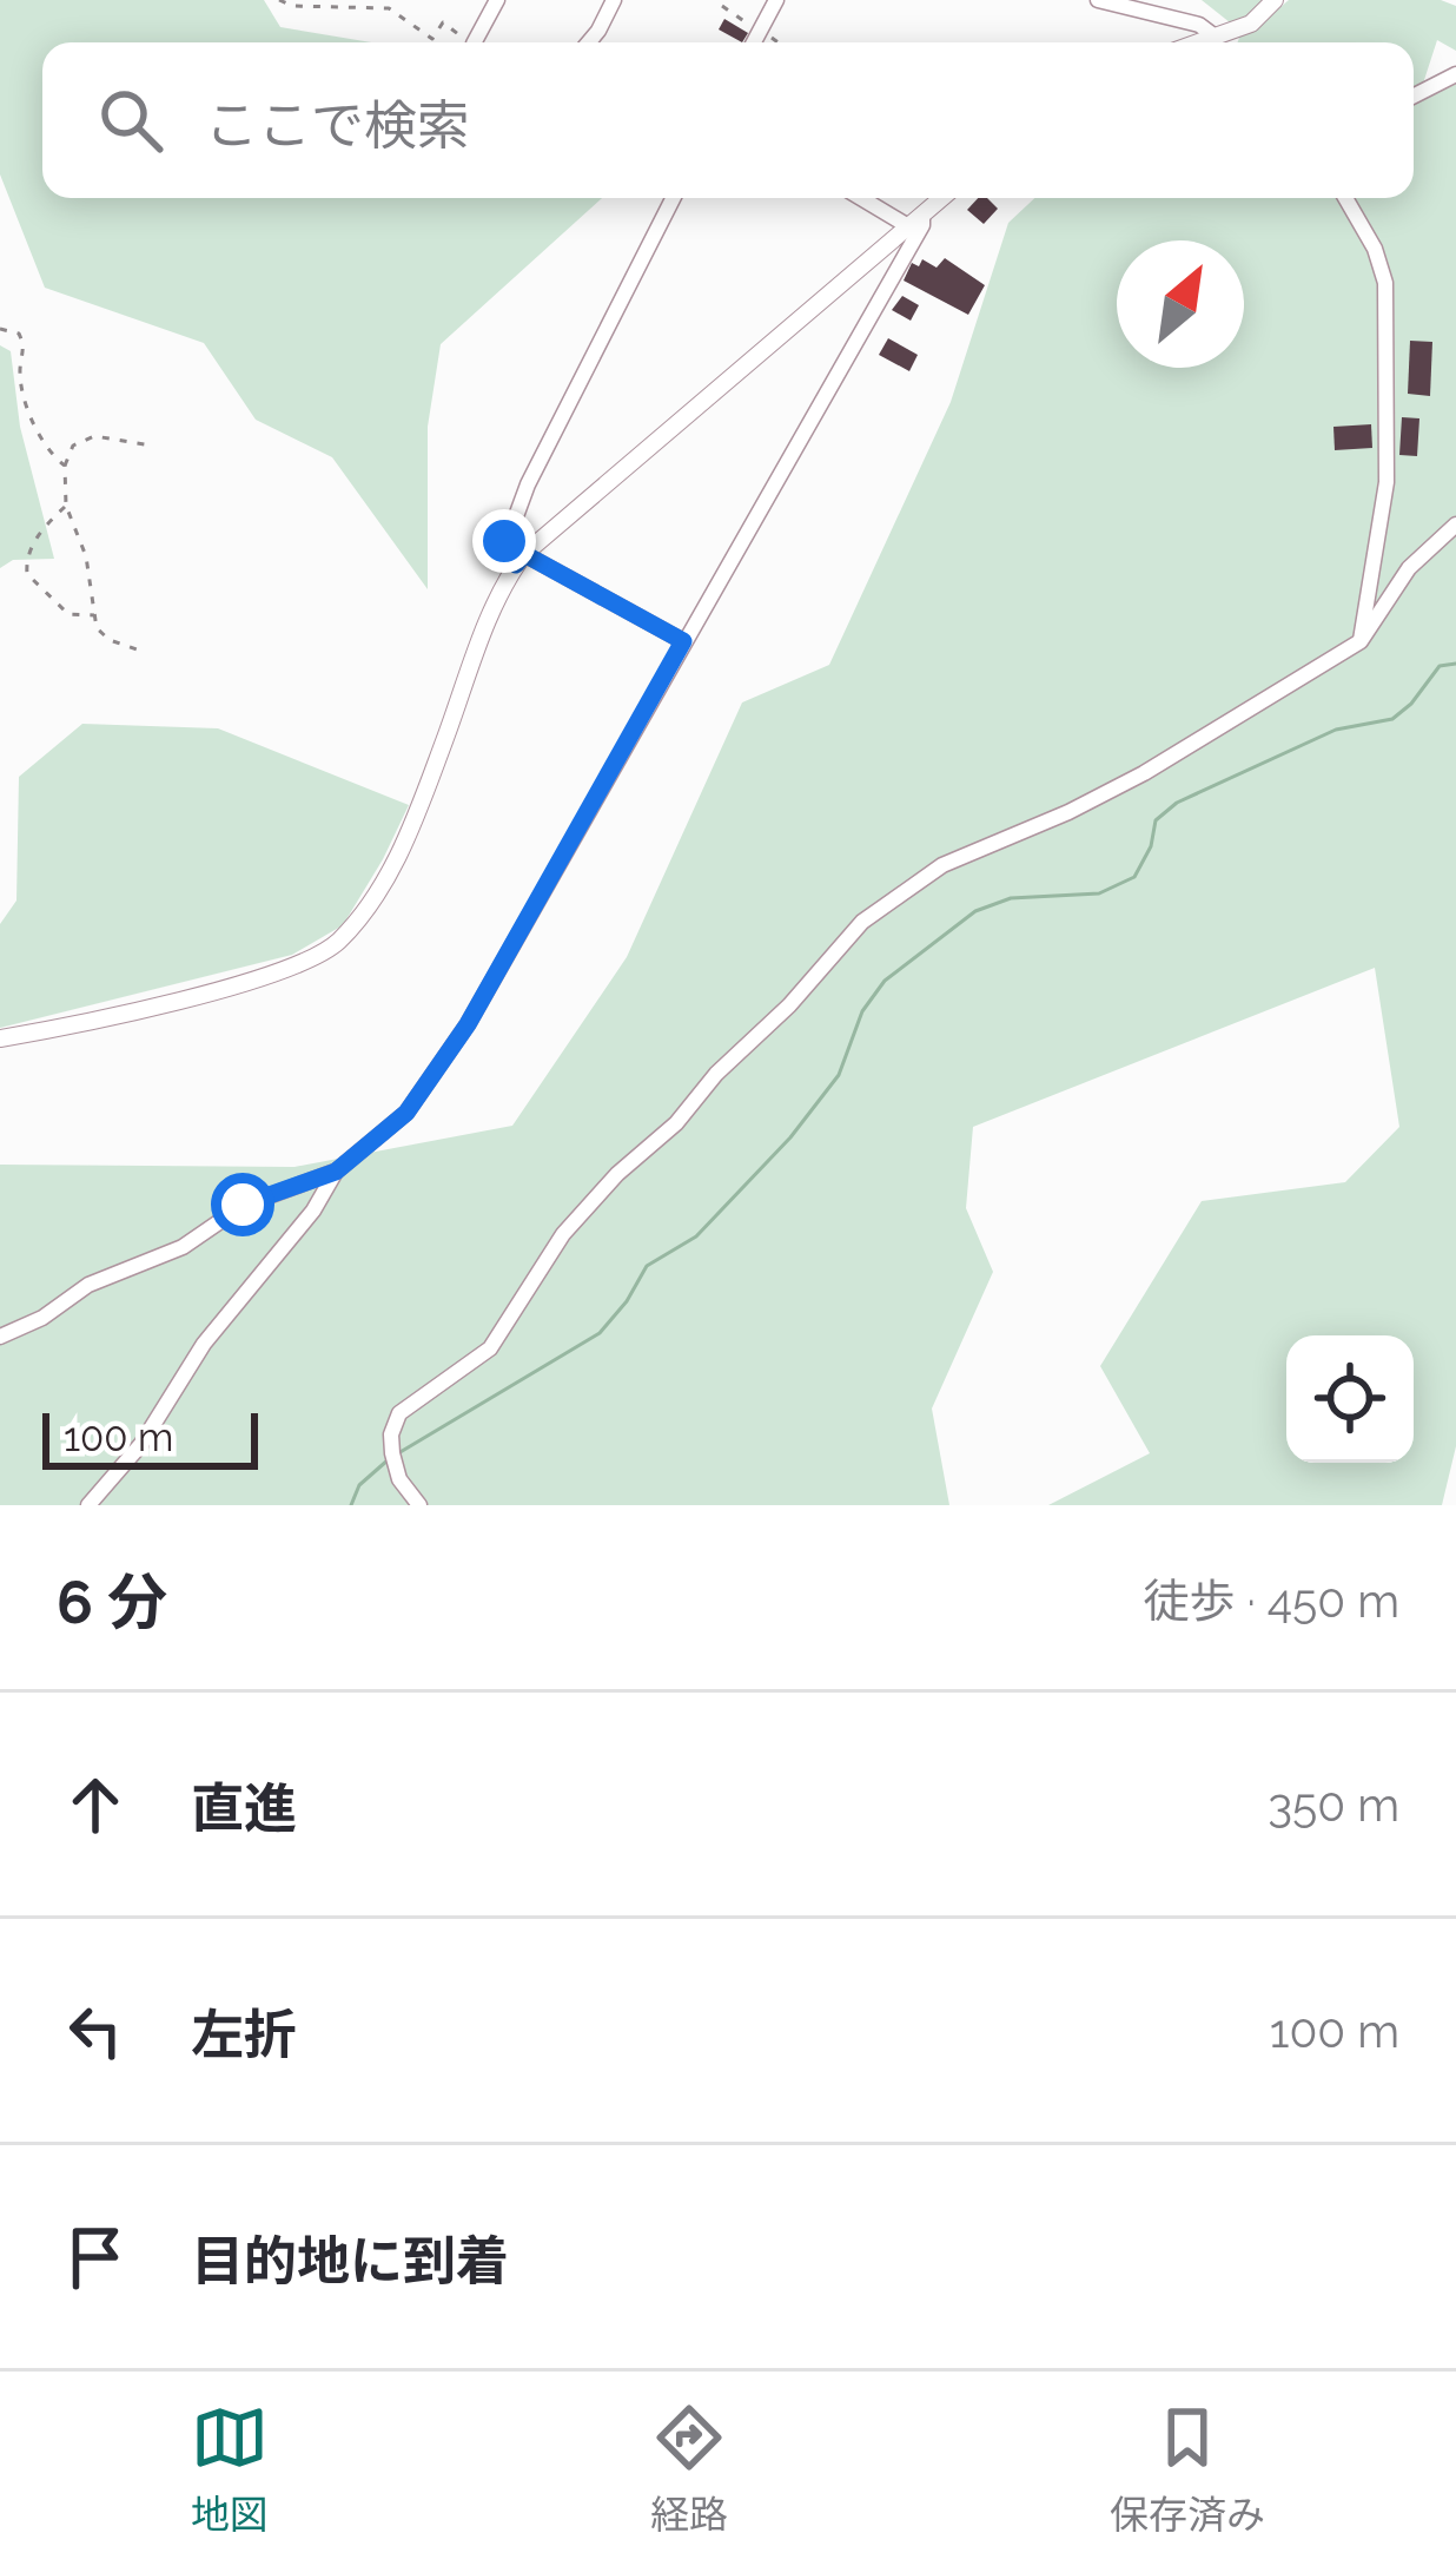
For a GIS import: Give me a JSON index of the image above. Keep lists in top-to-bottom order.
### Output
{
  "scale_bar": "100 m",
  "north": "top right",
  "page": {
    "search": "ここで検索",
    "scale": "100 m",
    "heading": ["6 分", "徒歩 · 450 m"],
    "list": [
      ["直進", "350 m"],
      ["左折", "100 m"],
      "目的地に到着"
    ],
    "nav": ["地図", "経路", "保存済み"]
  }
}
